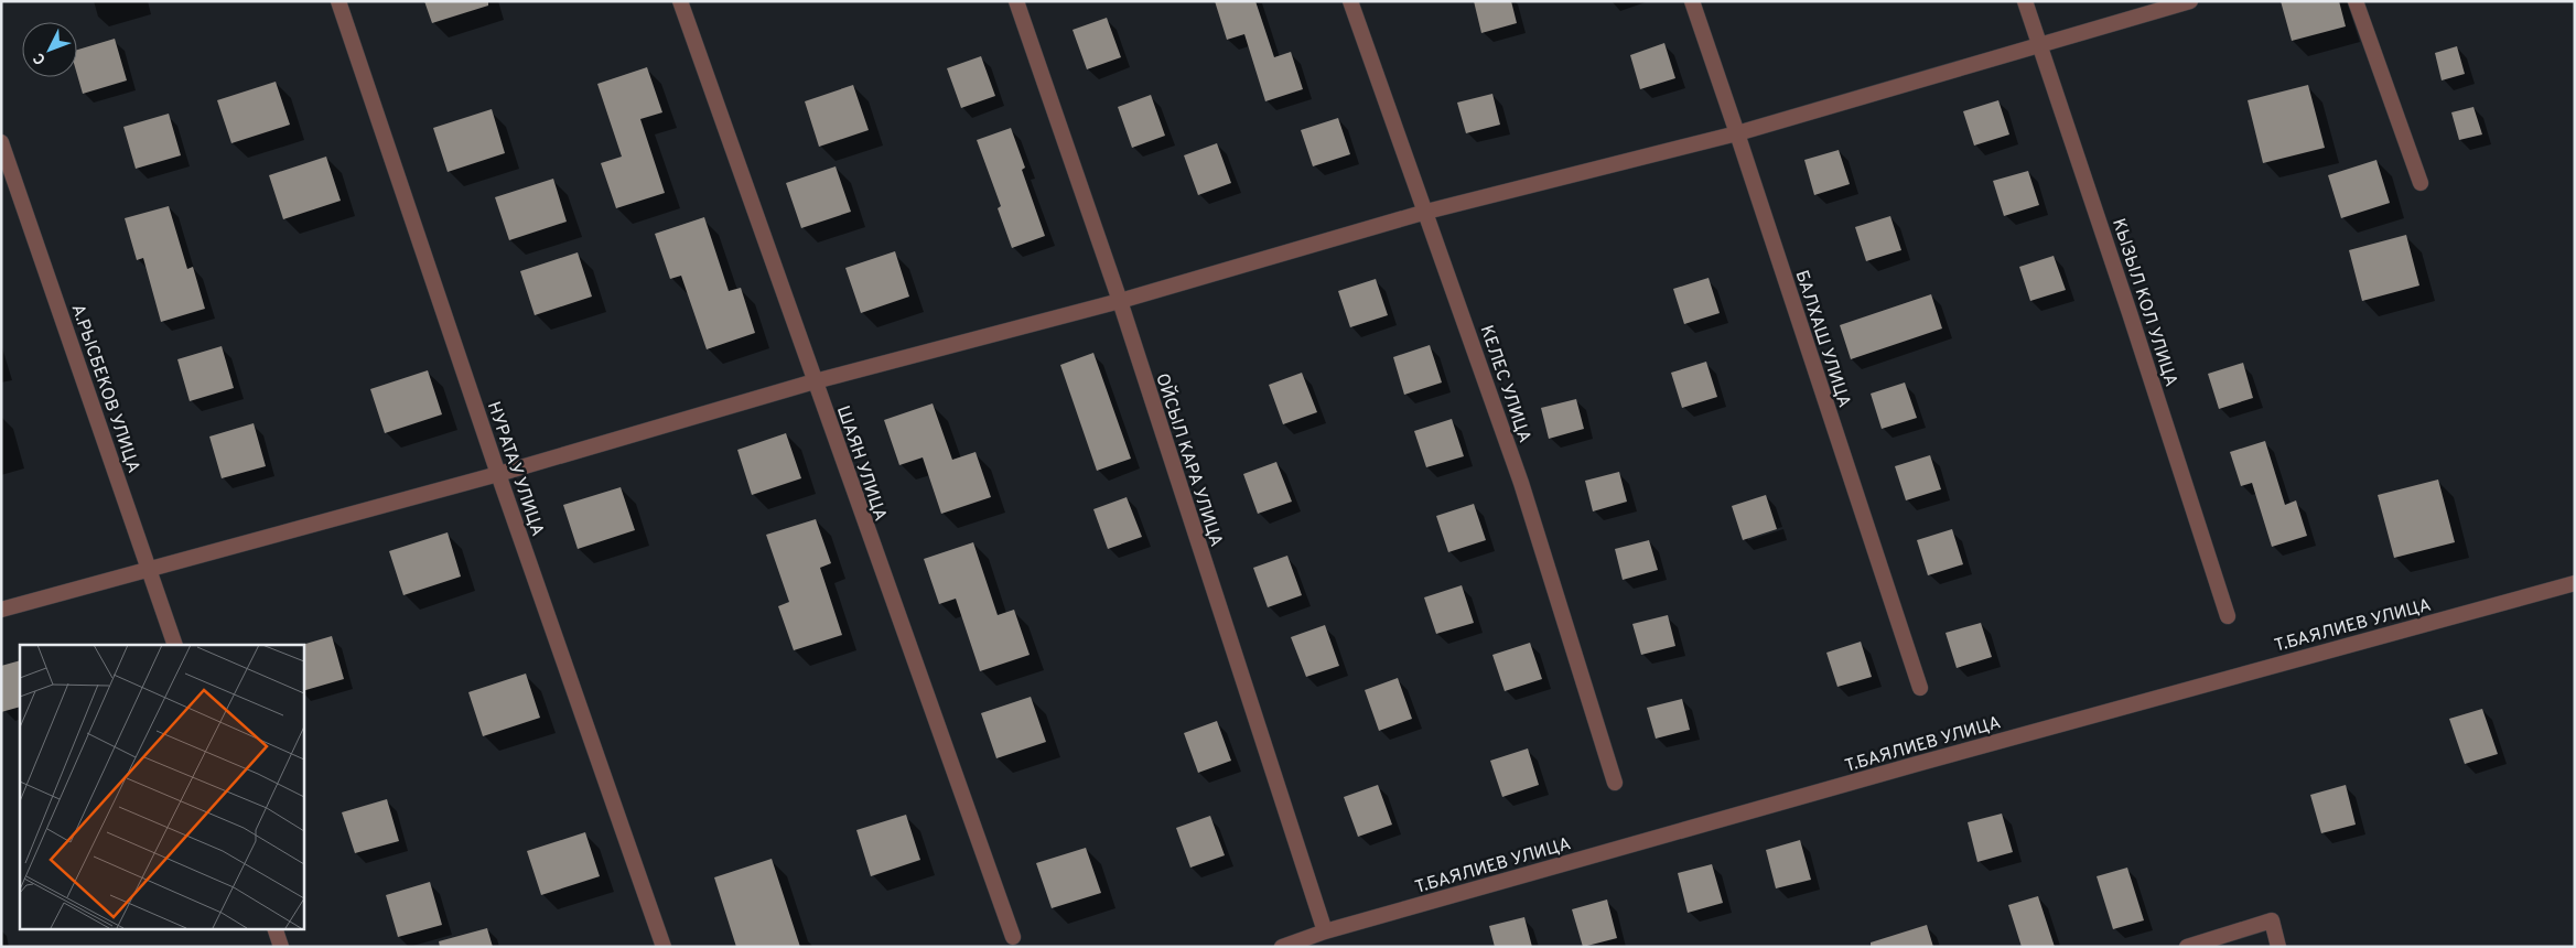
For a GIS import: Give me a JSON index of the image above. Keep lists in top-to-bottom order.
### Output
{
  "streets": {
    "street": [
      "КЫЗЫЛ КОЛ УЛИЦА",
      "БАЛХАШ УЛИЦА",
      "КЕЛЕС УЛИЦА",
      "А.РЫСБЕКОВ УЛИЦА",
      "ОЙСЫЛ КАРА УЛИЦА",
      "ШАЯН УЛИЦА",
      "НУРАТАУ УЛИЦА",
      "Т.БАЯЛИЕВ УЛИЦА"
    ]
  },
  "crossings": [
    ["ОЙСЫЛ КАРА УЛИЦА", "Т.БАЯЛИЕВ УЛИЦА"]
  ],
  "north": "bottom left"
}
